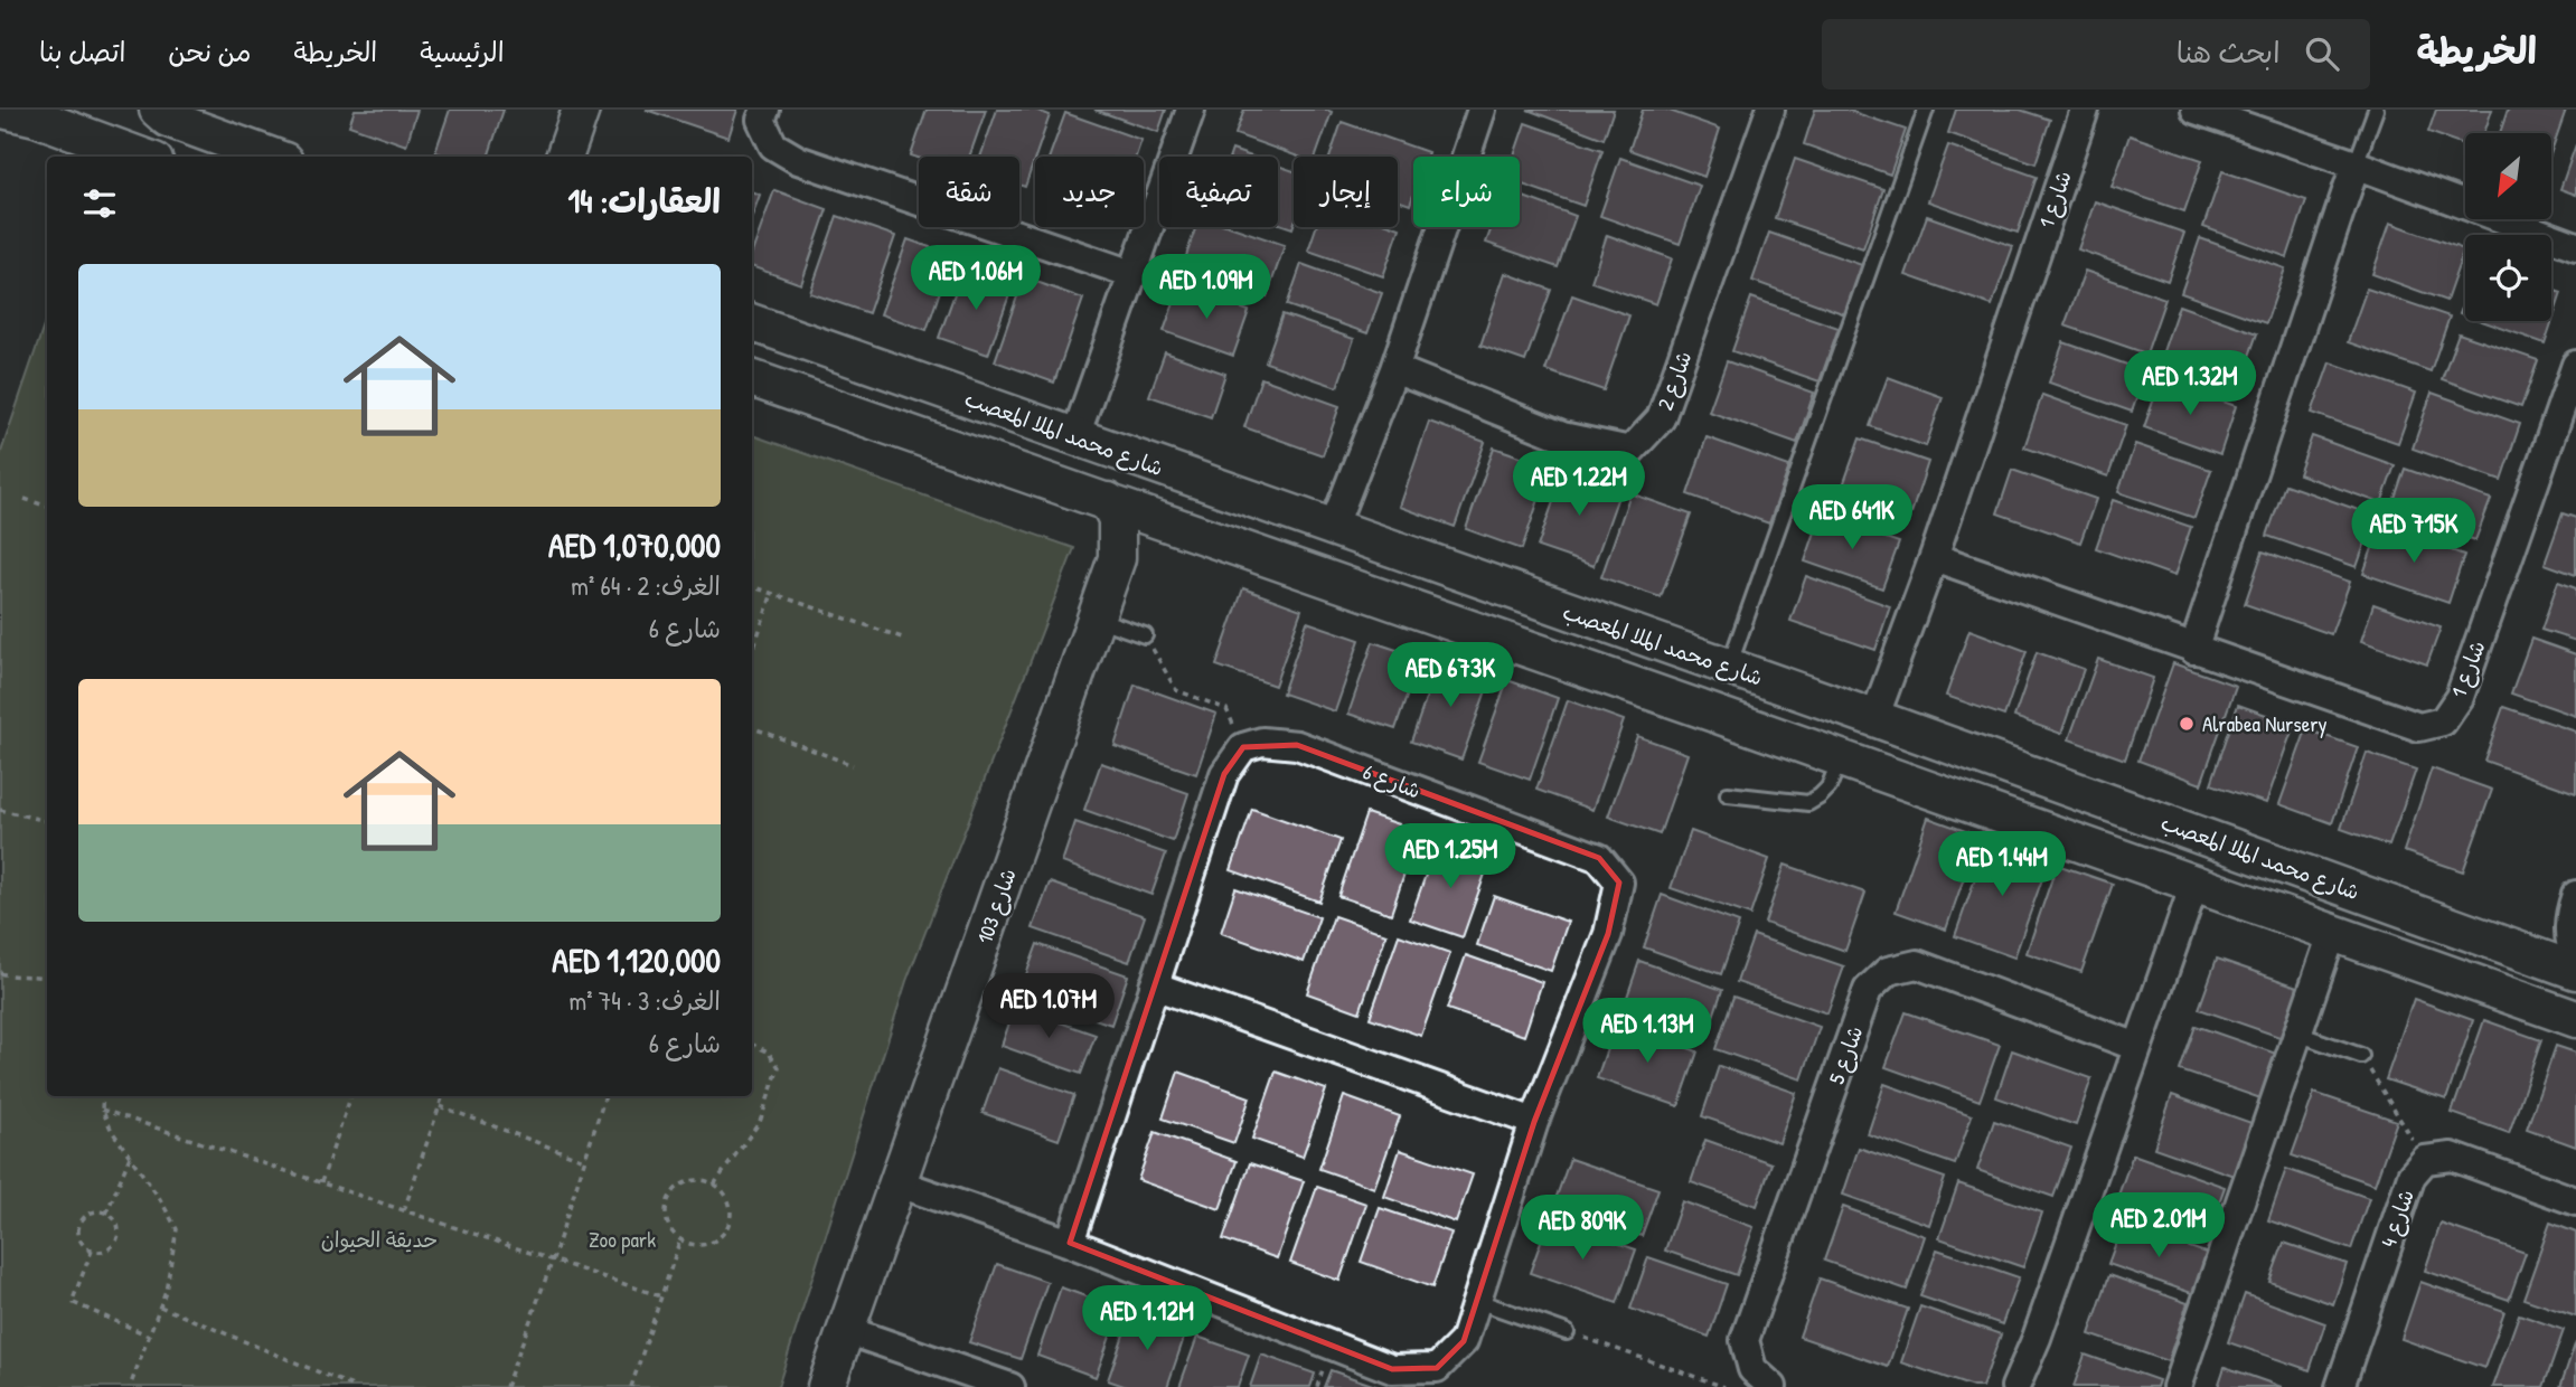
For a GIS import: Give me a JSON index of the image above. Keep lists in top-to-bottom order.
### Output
{
  "streets": {
    "street": [
      "شارع 1",
      "شارع 2",
      "شارع محمد الملا المعصب",
      "شارع 6",
      "شارع 103",
      "شارع 5",
      "شارع 4"
    ]
  },
  "crossings": [
    ["شارع 1", "شارع محمد الملا المعصب"],
    ["شارع 6", "شارع 103"]
  ],
  "parks": ["حديقة الحيوان", "Zoo park"],
  "places": ["Alrabea Nursery"],
  "north": "bottom left",
  "page": {
    "header": "الخريطة",
    "search": "ابحث هنا",
    "nav": [
      "الرئيسية",
      "الخريطة",
      "من نحن",
      "اتصل بنا"
    ],
    "chip": [
      "شراء",
      "إيجار",
      "تصفية",
      "جديد",
      "شقة"
    ],
    "heading": "العقارات: 14",
    "price": [
      "AED 1.06M",
      "AED 1.09M",
      "AED 1.32M",
      "AED 1.22M",
      "AED 641K",
      "AED 715K",
      "AED 673K",
      "AED 1.25M",
      "AED 1.44M",
      "AED 1.07M",
      "AED 1.13M",
      "AED 2.01M",
      "AED 809K",
      "AED 1.12M"
    ],
    "list": [
      {
        "name": "AED 1,070,000",
        "note": "الغرف: 2 · 64 m² · شارع 6"
      },
      {
        "name": "AED 1,120,000",
        "note": "الغرف: 3 · 74 m² · شارع 6"
      }
    ]
  }
}
